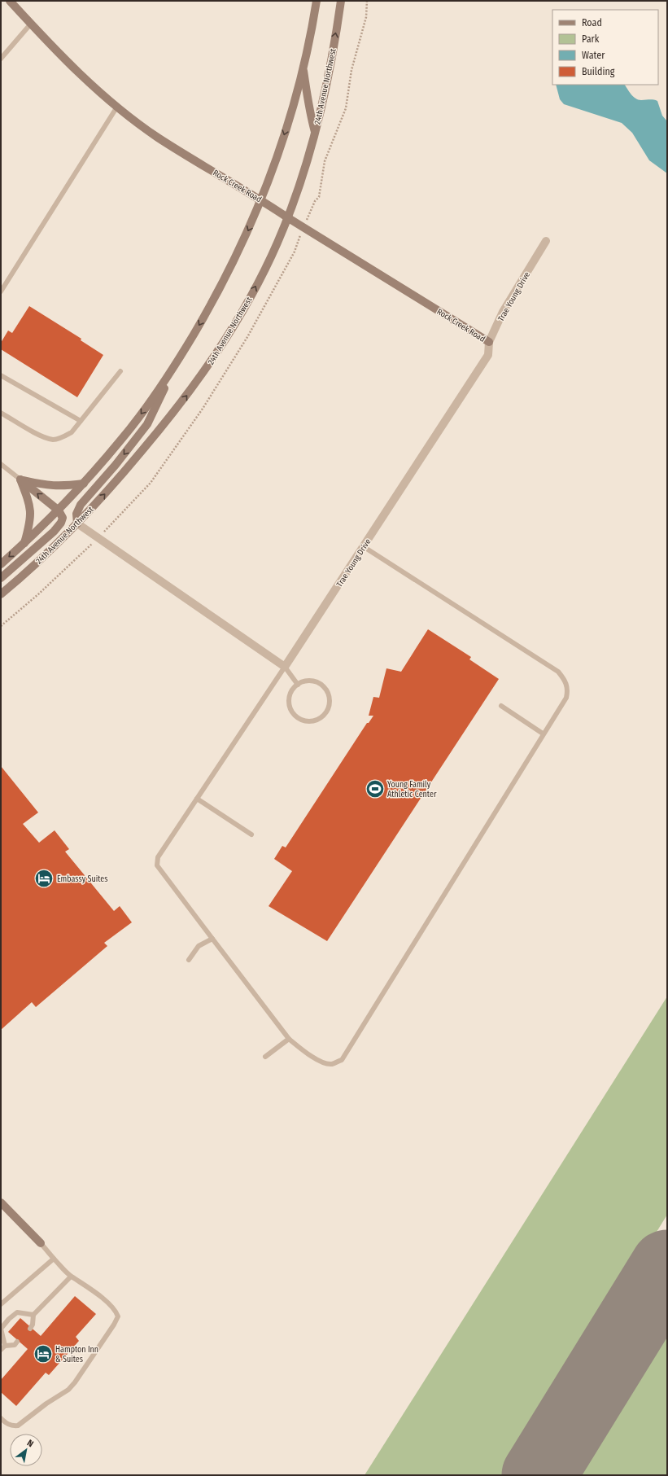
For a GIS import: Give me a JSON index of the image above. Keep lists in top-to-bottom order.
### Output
{
  "streets": {
    "main road": ["24th Avenue Northwest", "Rock Creek Road"],
    "street": ["Trae Young Drive"]
  },
  "crossings": [
    ["24th Avenue Northwest", "Rock Creek Road"],
    ["Rock Creek Road", "Trae Young Drive"]
  ],
  "places": {
    "sports": ["Young Family Athletic Center"],
    "hotel": ["Embassy Suites", "Hampton Inn & Suites"]
  },
  "legend": [
    "Road",
    "Park",
    "Water",
    "Building"
  ],
  "north": "top right"
}
